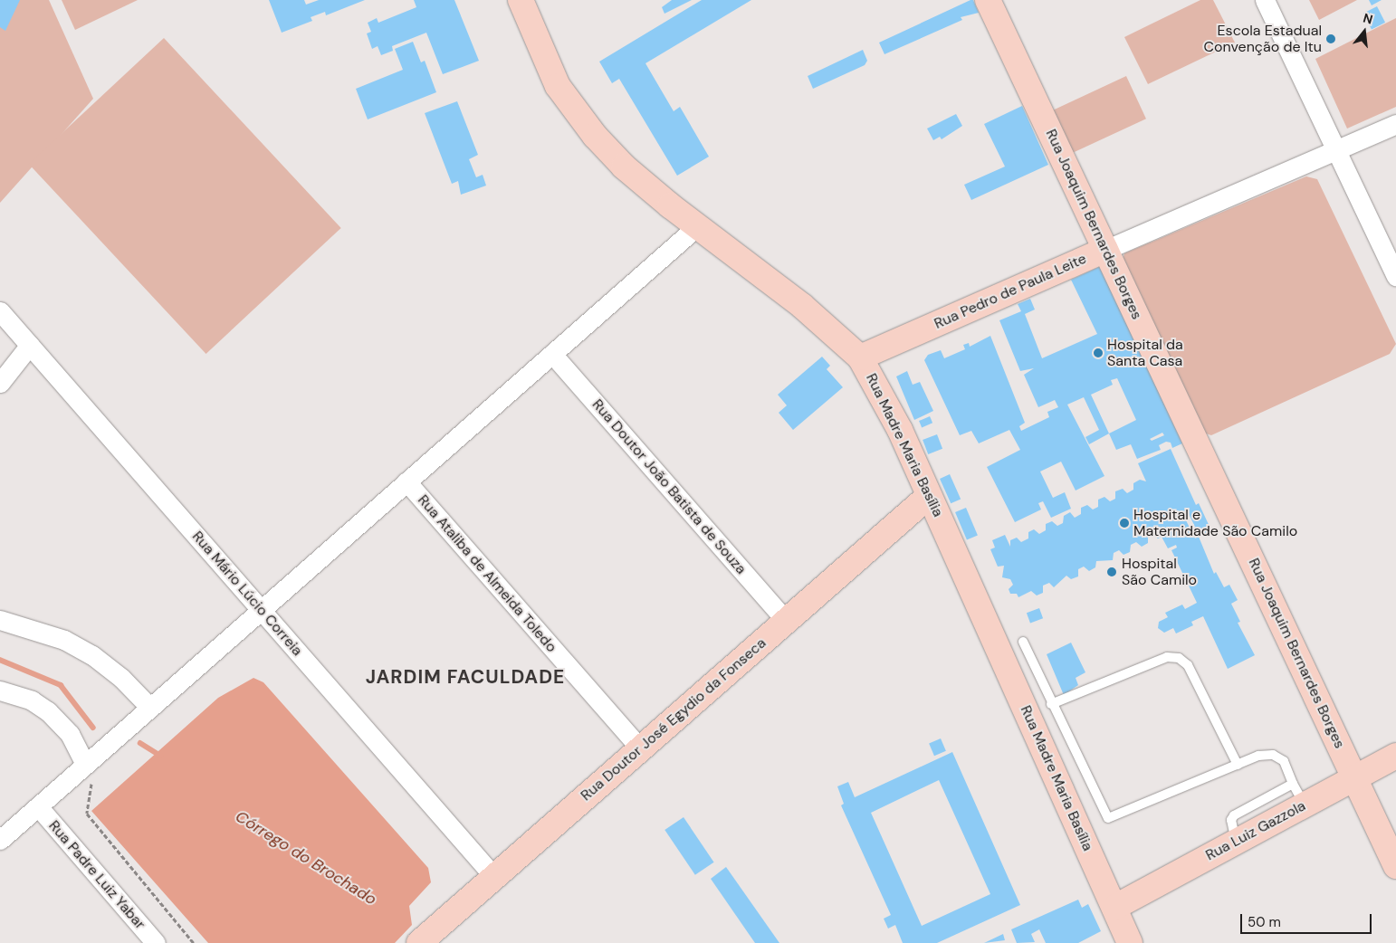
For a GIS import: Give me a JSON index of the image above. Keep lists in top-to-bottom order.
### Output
{
  "streets": {
    "street": [
      "Rua Joaquim Bernardes Borges",
      "Rua Pedro de Paula Leite",
      "Rua Madre Maria Basília",
      "Rua Doutor João Batista de Souza",
      "Rua Ataliba de Almeida Toledo",
      "Rua Mário Lúcio Correia",
      "Rua Doutor José Egydio da Fonseca",
      "Rua Luiz Gazzola",
      "Rua Padre Luiz Yabar"
    ]
  },
  "crossings": [
    ["Rua Joaquim Bernardes Borges", "Rua Pedro de Paula Leite"],
    ["Rua Joaquim Bernardes Borges", "Rua Luiz Gazzola"],
    ["Rua Pedro de Paula Leite", "Rua Madre Maria Basília"],
    ["Rua Madre Maria Basília", "Rua Doutor José Egydio da Fonseca"],
    ["Rua Madre Maria Basília", "Rua Luiz Gazzola"],
    ["Rua Doutor João Batista de Souza", "Rua Doutor José Egydio da Fonseca"],
    ["Rua Ataliba de Almeida Toledo", "Rua Doutor José Egydio da Fonseca"],
    ["Rua Mário Lúcio Correia", "Rua Doutor José Egydio da Fonseca"]
  ],
  "districts": ["JARDIM FACULDADE"],
  "water": ["Córrego do Brochado"],
  "places": [
    "Escola Estadual Convenção de Itu",
    "Hospital da Santa Casa",
    "Hospital e Maternidade São Camilo",
    "Hospital São Camilo"
  ],
  "scale_bar": "50 m",
  "north": "top"
}
